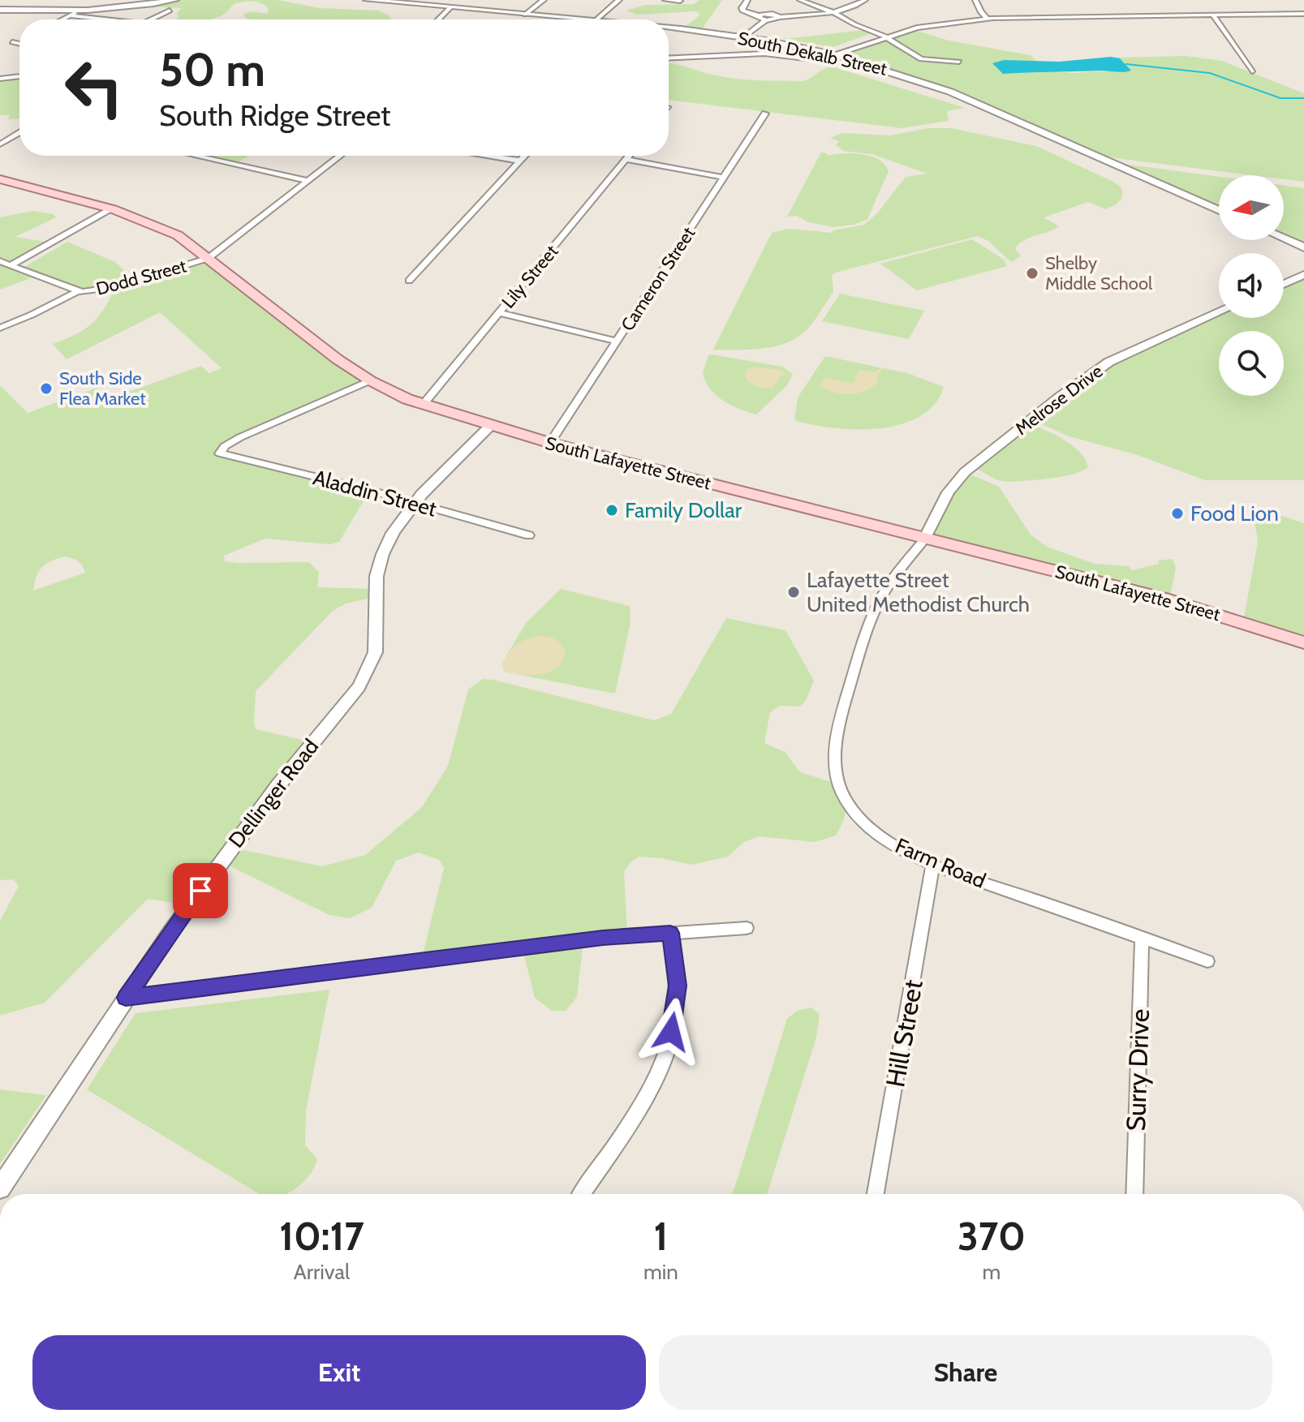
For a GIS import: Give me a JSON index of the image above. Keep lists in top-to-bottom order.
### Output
{
  "streets": {
    "main road": ["South Dekalb Street", "South Lafayette Street"],
    "street": [
      "Lily Street",
      "Dodd Street",
      "Cameron Street",
      "Melrose Drive",
      "Aladdin Street",
      "Dellinger Road",
      "Farm Road",
      "Hill Street",
      "Surry Drive"
    ]
  },
  "crossings": [
    ["Lily Street", "South Lafayette Street"],
    ["Dodd Street", "South Lafayette Street"],
    ["Cameron Street", "South Lafayette Street"],
    ["Melrose Drive", "South Lafayette Street"],
    ["Melrose Drive", "Farm Road"],
    ["South Lafayette Street", "Aladdin Street"],
    ["South Lafayette Street", "Dellinger Road"],
    ["South Lafayette Street", "Farm Road"],
    ["Aladdin Street", "Dellinger Road"],
    ["Farm Road", "Hill Street"],
    ["Farm Road", "Surry Drive"]
  ],
  "places": [
    "Shelby Middle School",
    "South Side Flea Market",
    "Family Dollar",
    "Food Lion",
    "Lafayette Street United Methodist Church"
  ],
  "north": "left",
  "page": {
    "turn": ["50 m", "South Ridge Street"],
    "eta": [
      "10:17",
      "Arrival",
      "1",
      "min",
      "370",
      "m"
    ],
    "buttons": ["Exit", "Share"]
  }
}
